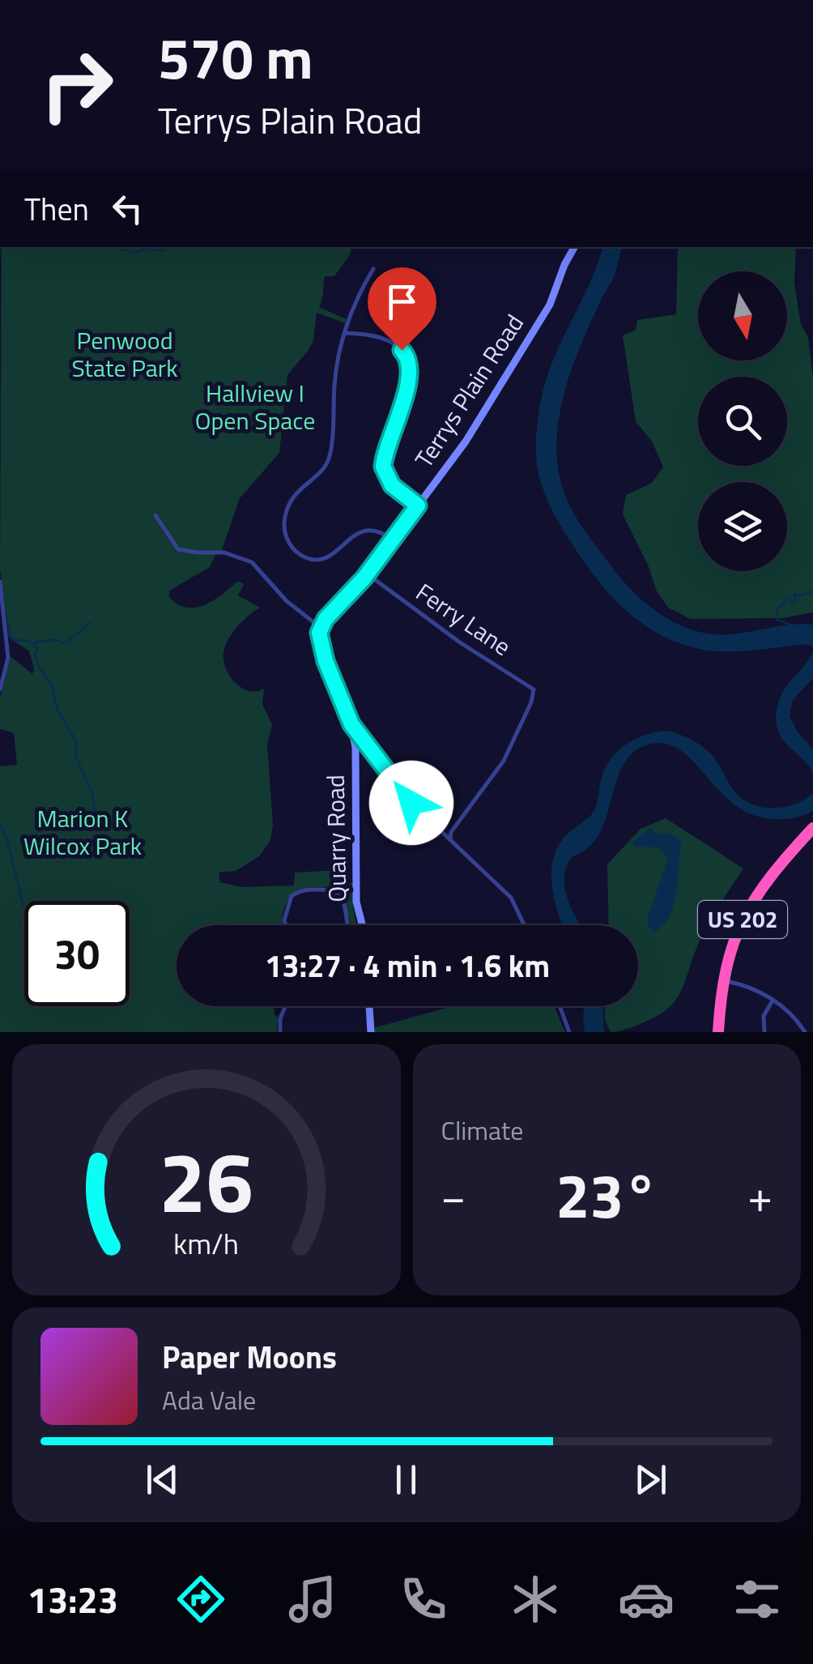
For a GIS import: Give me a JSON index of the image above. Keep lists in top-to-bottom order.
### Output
{
  "streets": {
    "highway": ["US 202"],
    "street": ["Terrys Plain Road", "Ferry Lane", "Quarry Road"]
  },
  "crossings": [
    ["Terrys Plain Road", "Ferry Lane"],
    ["Terrys Plain Road", "Quarry Road"]
  ],
  "parks": ["Penwood State Park", "Hallview I Open Space", "Marion K Wilcox Park"],
  "north": "bottom",
  "page": {
    "turn": ["570 m", "Terrys Plain Road"],
    "then": "Then",
    "limit": "30",
    "trip": "13:27 · 4 min · 1.6 km",
    "tile": "Climate",
    "heat": ["−", "23°", "+"],
    "song": ["Paper Moons", "Ada Vale"],
    "tabs": "13:23",
    "gauge": ["26", "km/h"]
  }
}
